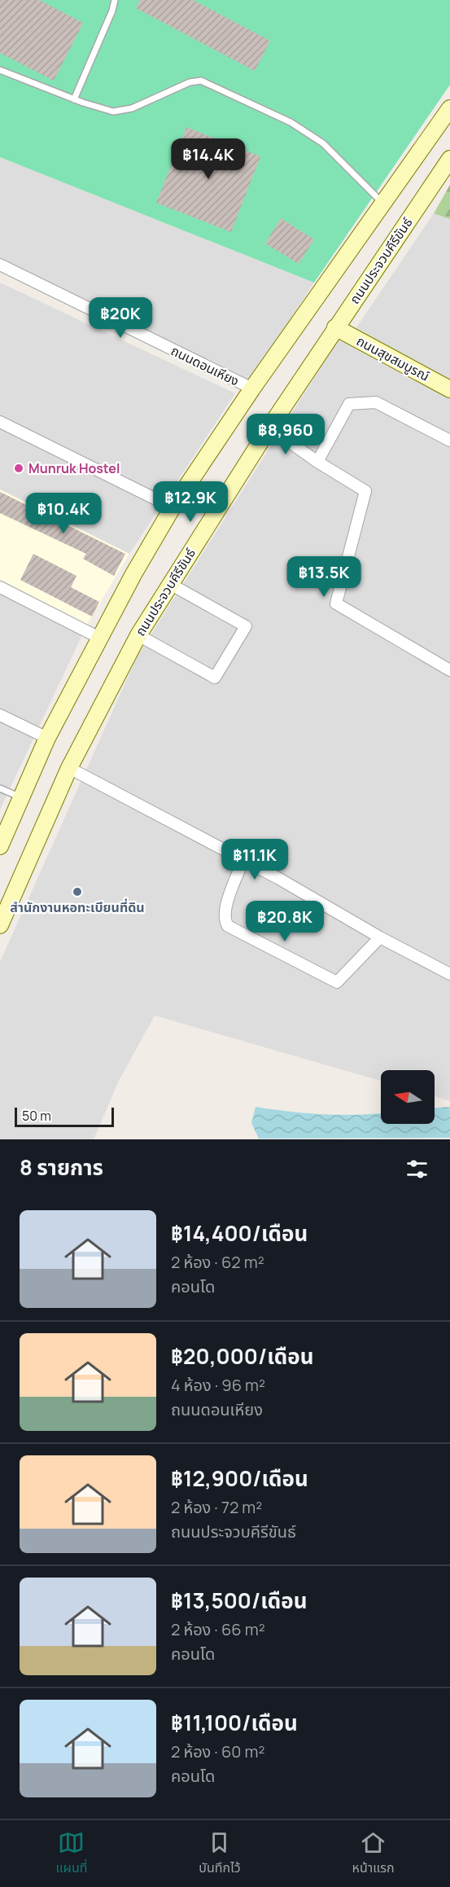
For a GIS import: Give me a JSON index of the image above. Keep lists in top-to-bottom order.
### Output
{
  "streets": {
    "main road": ["ถนนประจวบคีรีขันธ์", "ถนนสุขสมบูรณ์"],
    "street": ["ถนนดอนเหียง"]
  },
  "crossings": [
    ["ถนนประจวบคีรีขันธ์", "ถนนสุขสมบูรณ์"]
  ],
  "places": ["Munruk Hostel", "สำนักงานหอทะเบียนที่ดิน"],
  "scale_bar": "50 m",
  "north": "left",
  "page": {
    "price": [
      "฿14.4K",
      "฿20K",
      "฿8,960",
      "฿12.9K",
      "฿10.4K",
      "฿13.5K",
      "฿11.1K",
      "฿20.8K"
    ],
    "scale": "50 m",
    "heading": "8 รายการ",
    "list": [
      {
        "name": "฿14,400/เดือน",
        "note": "2 ห้อง · 62 m² · คอนโด"
      },
      {
        "name": "฿20,000/เดือน",
        "note": "4 ห้อง · 96 m² · ถนนดอนเหียง"
      },
      {
        "name": "฿12,900/เดือน",
        "note": "2 ห้อง · 72 m² · ถนนประจวบคีรีขันธ์"
      },
      {
        "name": "฿13,500/เดือน",
        "note": "2 ห้อง · 66 m² · คอนโด"
      },
      {
        "name": "฿11,100/เดือน",
        "note": "2 ห้อง · 60 m² · คอนโด"
      }
    ],
    "tabs": ["แผนที่", "บันทึกไว้", "หน้าแรก"]
  }
}
